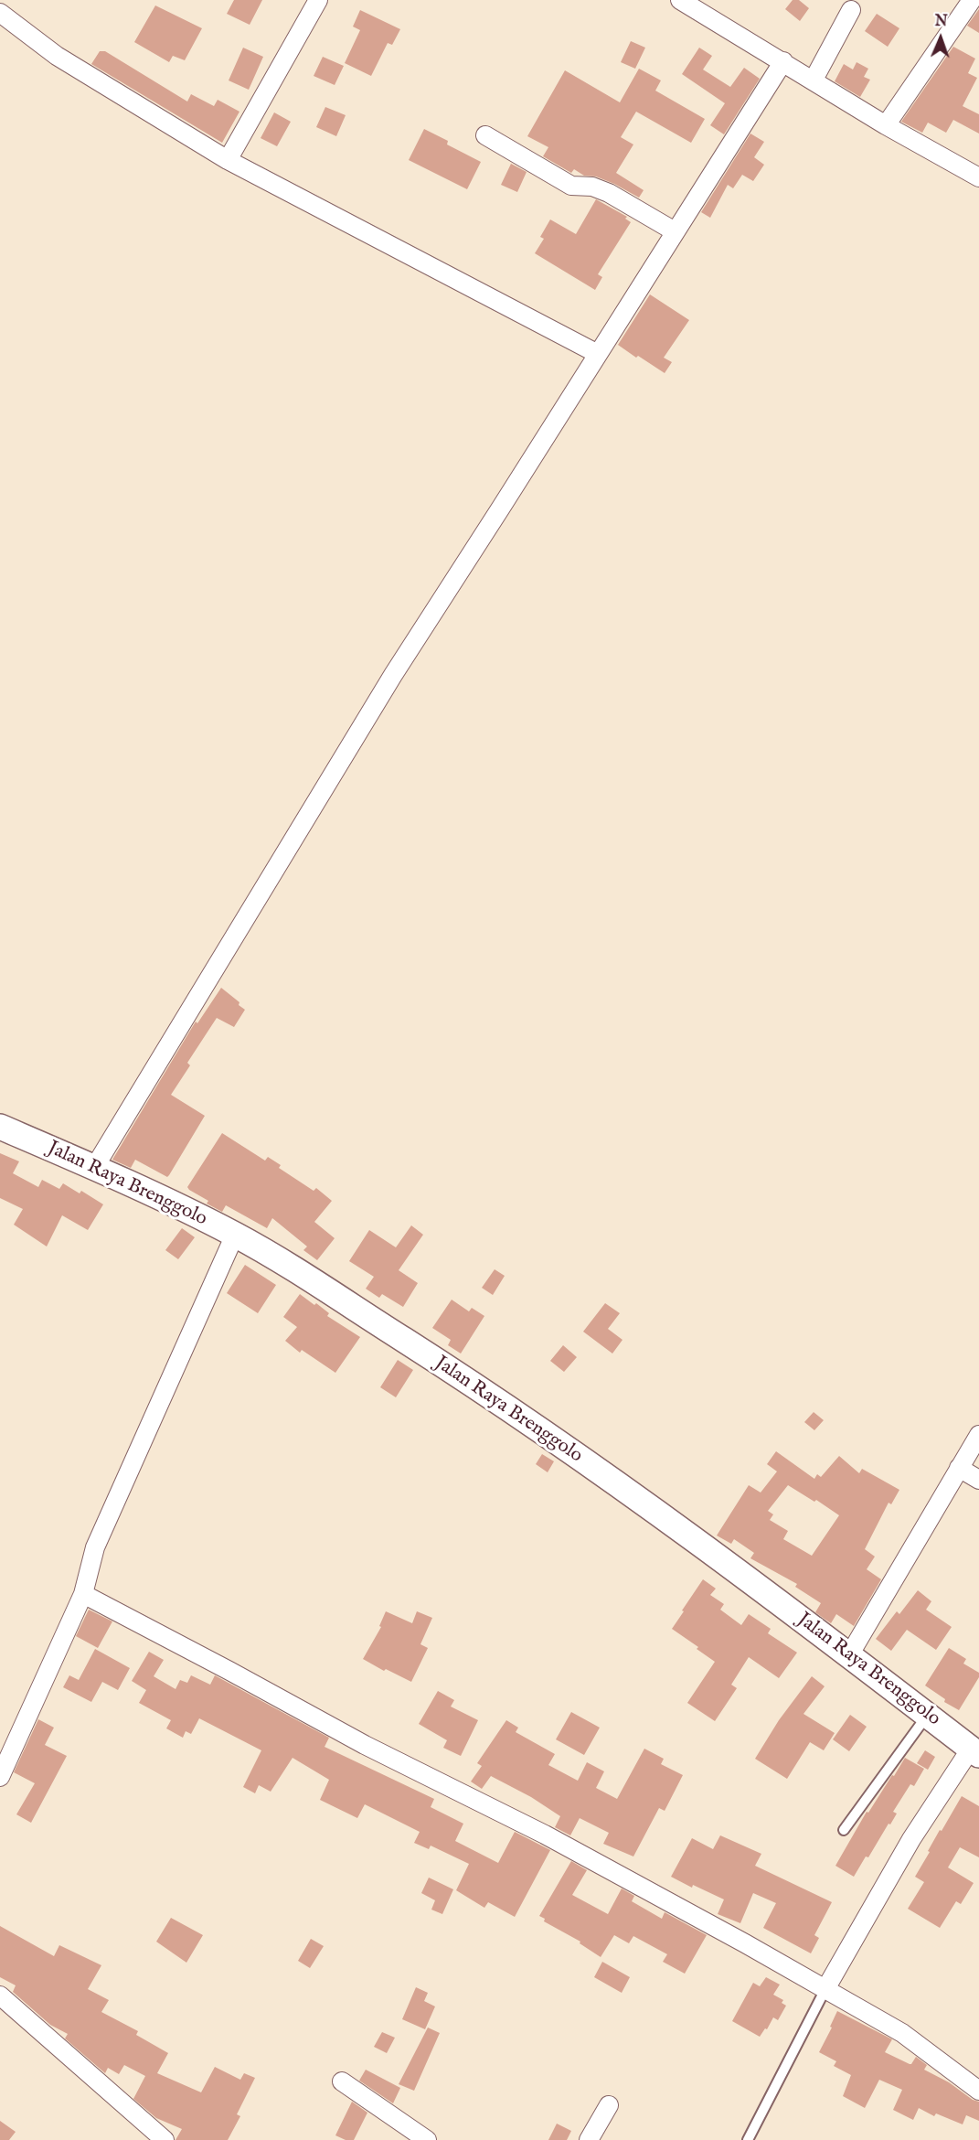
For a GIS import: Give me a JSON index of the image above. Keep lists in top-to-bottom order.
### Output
{
  "streets": {
    "main road": ["Jalan Raya Brenggolo"]
  },
  "north": "top"
}
